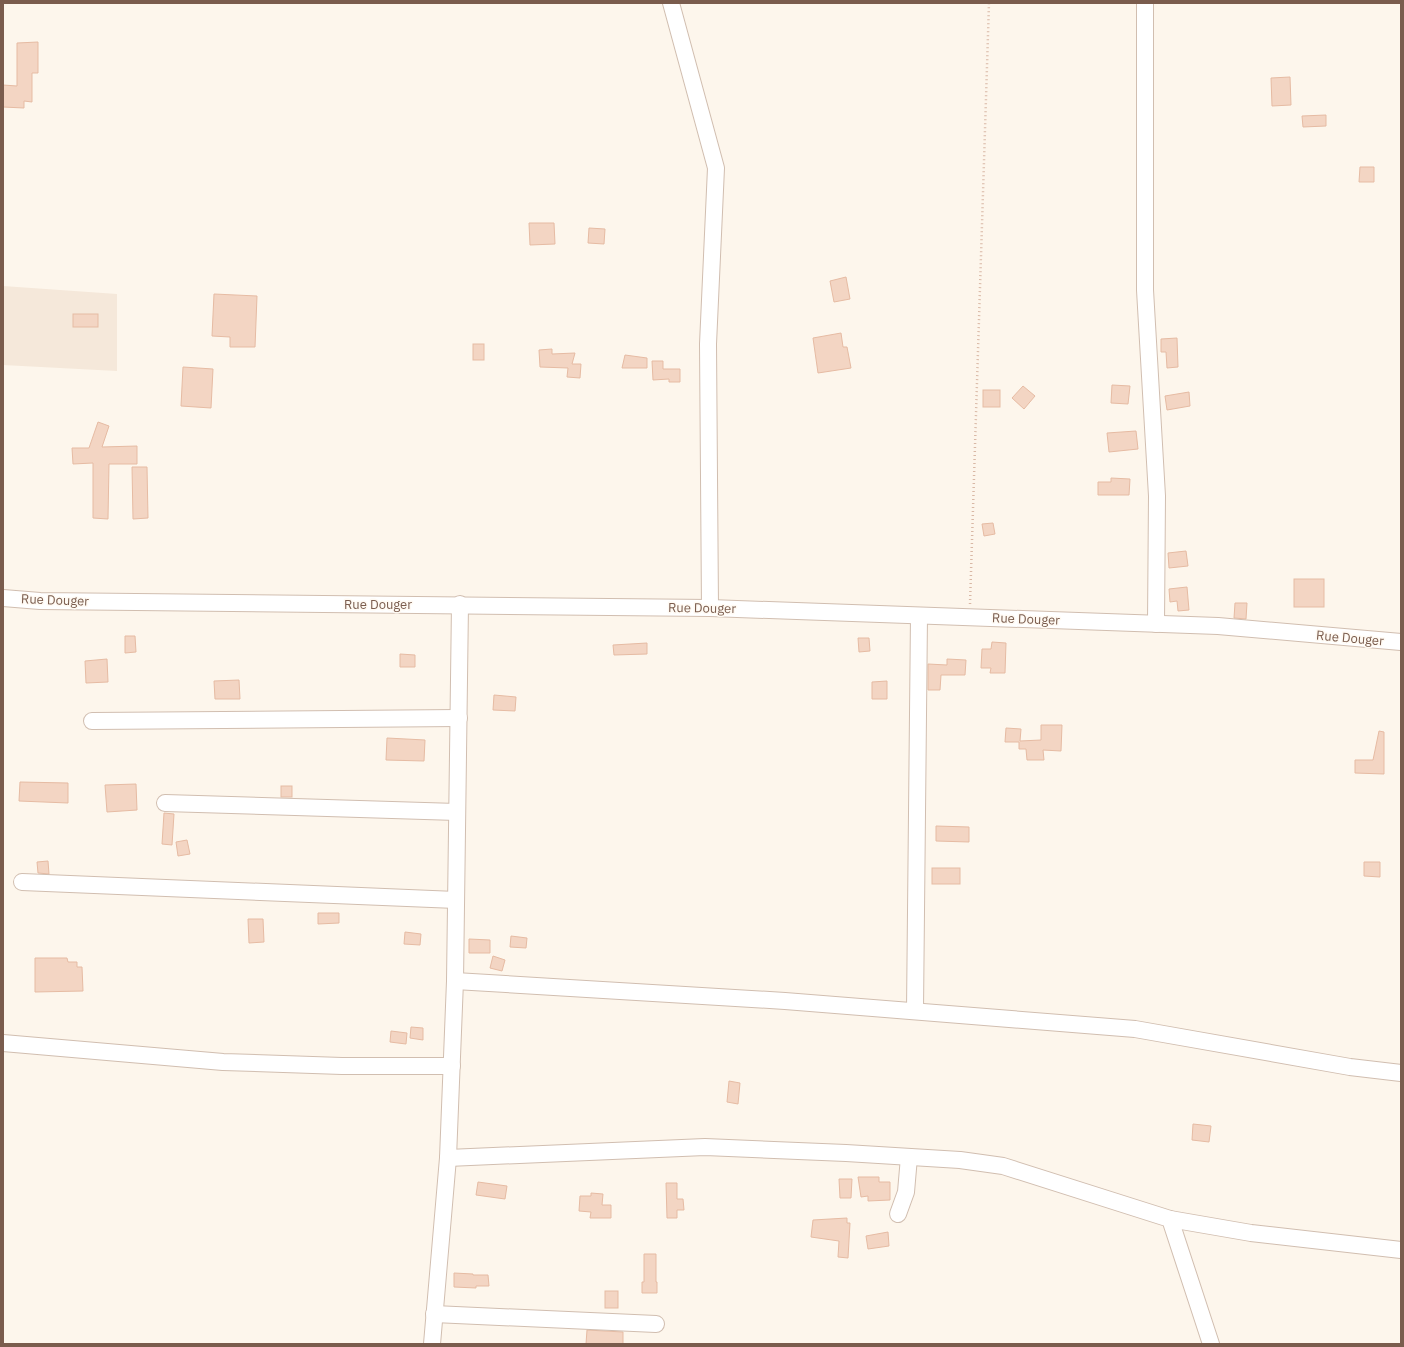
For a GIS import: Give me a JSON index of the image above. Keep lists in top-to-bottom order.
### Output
{
  "streets": {
    "street": ["Rue Douger"]
  }
}
